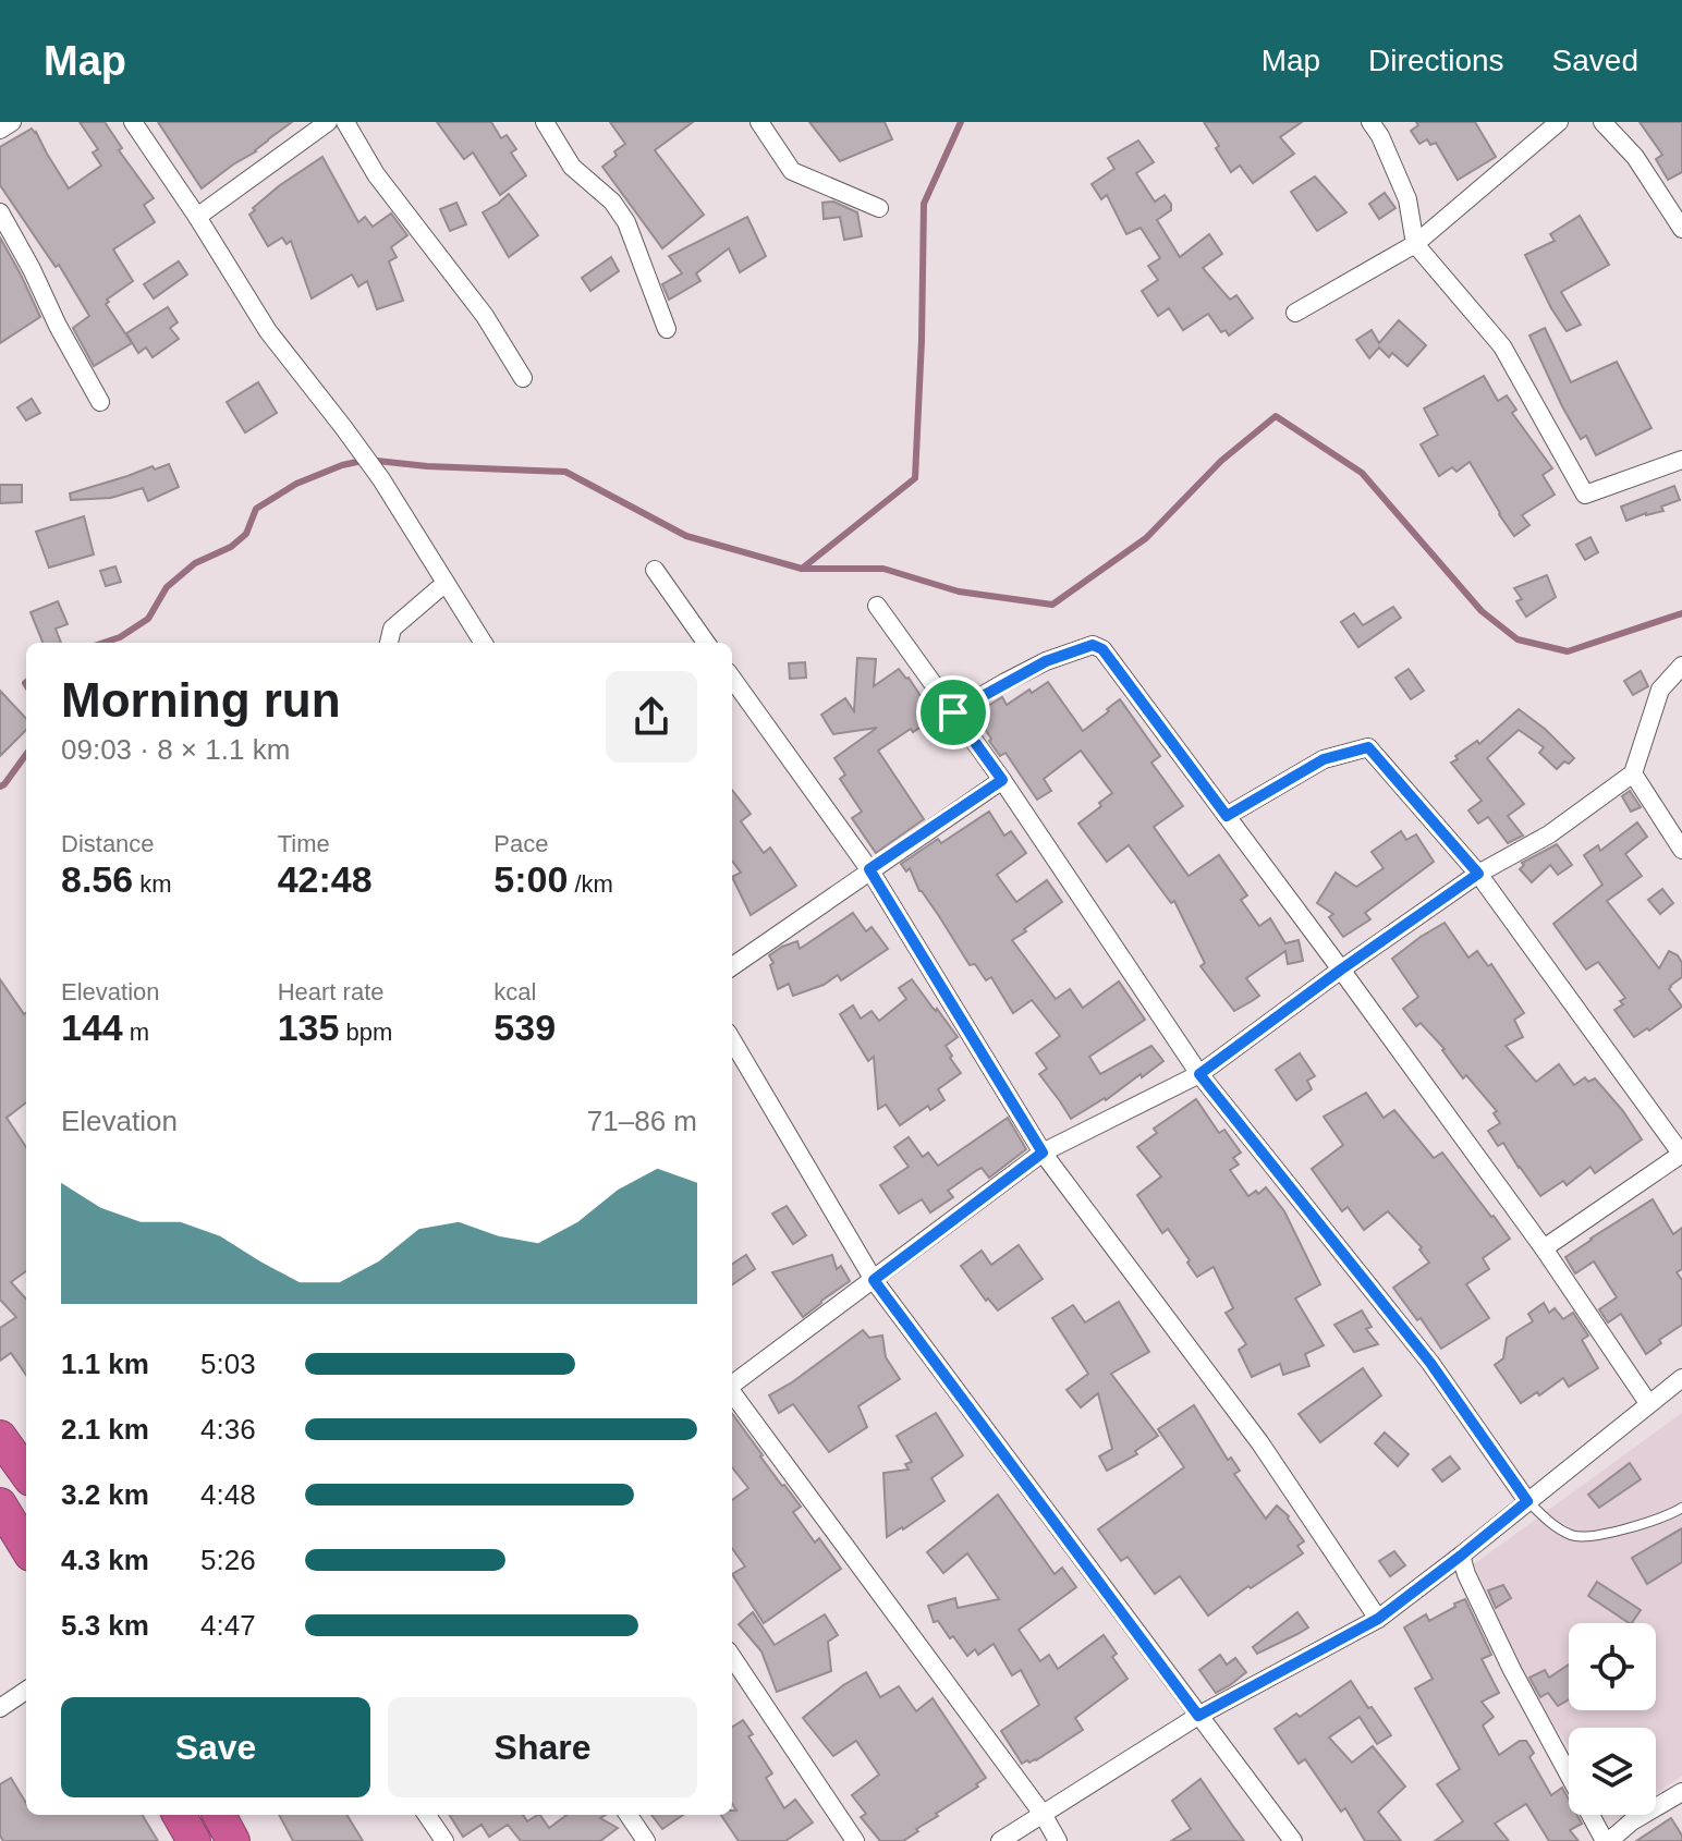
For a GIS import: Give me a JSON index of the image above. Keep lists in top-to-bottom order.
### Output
{
  "page": {
    "header": "Map",
    "nav": ["Map", "Directions", "Saved"],
    "heading": ["Morning run", "09:03 · 8 × 1.1 km"],
    "stats": [
      ["Distance", "8.56 km"],
      ["Time", "42:48"],
      ["Pace", "5:00 /km"],
      ["Elevation", "144 m"],
      ["Heart rate", "135 bpm"],
      ["kcal", "539"]
    ],
    "chart": ["Elevation", "71–86 m"],
    "list": [
      {
        "name": "1.1 km",
        "note": "5:03"
      },
      {
        "name": "2.1 km",
        "note": "4:36"
      },
      {
        "name": "3.2 km",
        "note": "4:48"
      },
      {
        "name": "4.3 km",
        "note": "5:26"
      },
      {
        "name": "5.3 km",
        "note": "4:47"
      }
    ],
    "buttons": ["Save", "Share"]
  }
}
